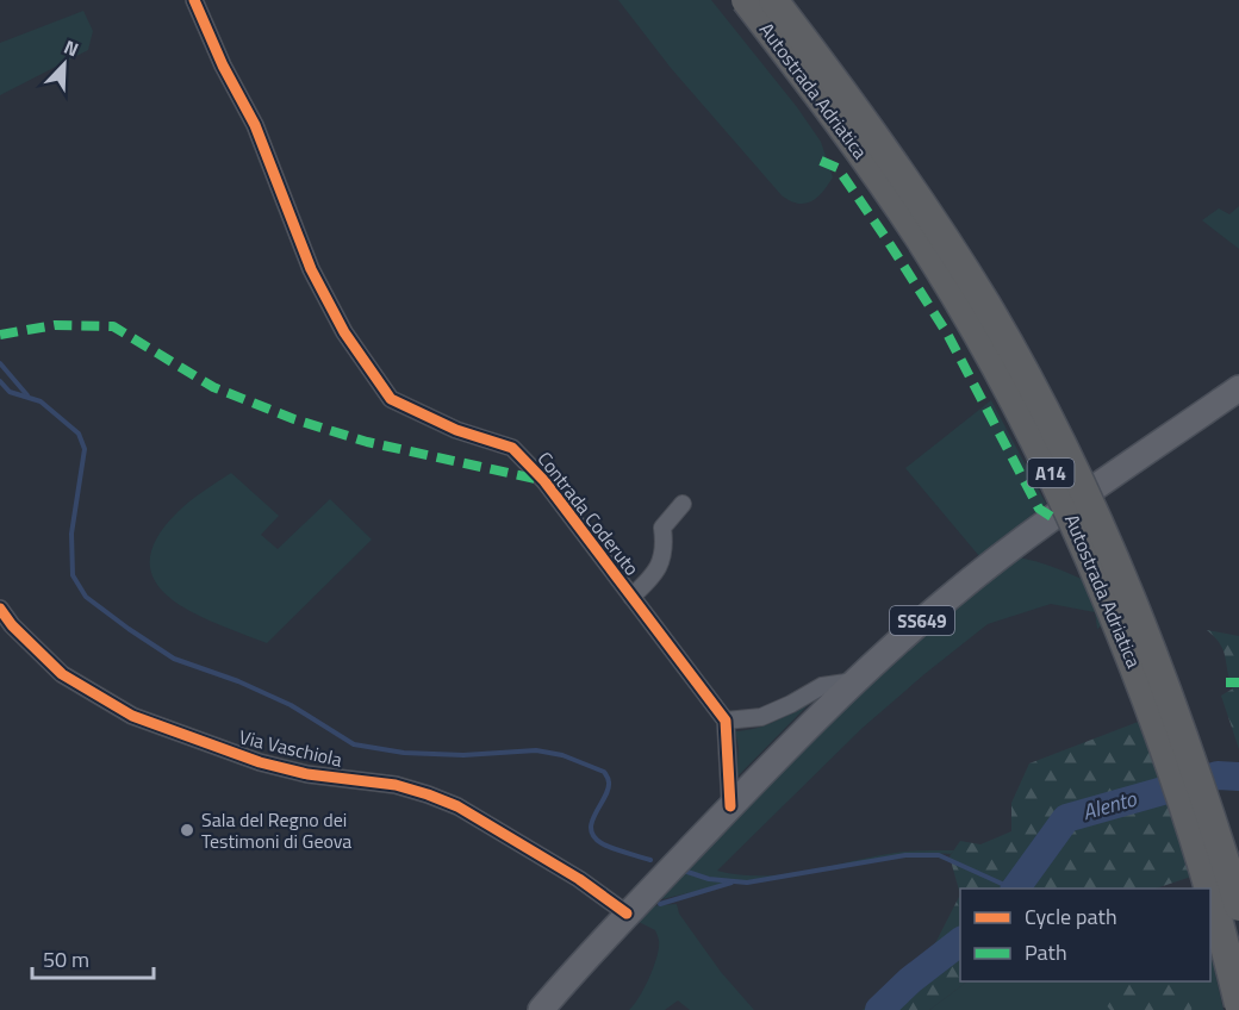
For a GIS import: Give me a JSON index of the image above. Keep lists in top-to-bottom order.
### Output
{
  "streets": {
    "highway": ["Autostrada Adriatica", "A14"],
    "main road": ["SS649"],
    "street": ["Contrada Coderuto", "Via Vaschiola"]
  },
  "crossings": [
    ["SS649", "Via Vaschiola"]
  ],
  "water": ["Alento"],
  "places": ["Sala del Regno dei Testimoni di Geova"],
  "legend": ["Cycle path", "Path"],
  "scale_bar": "50 m",
  "north": "top right"
}
